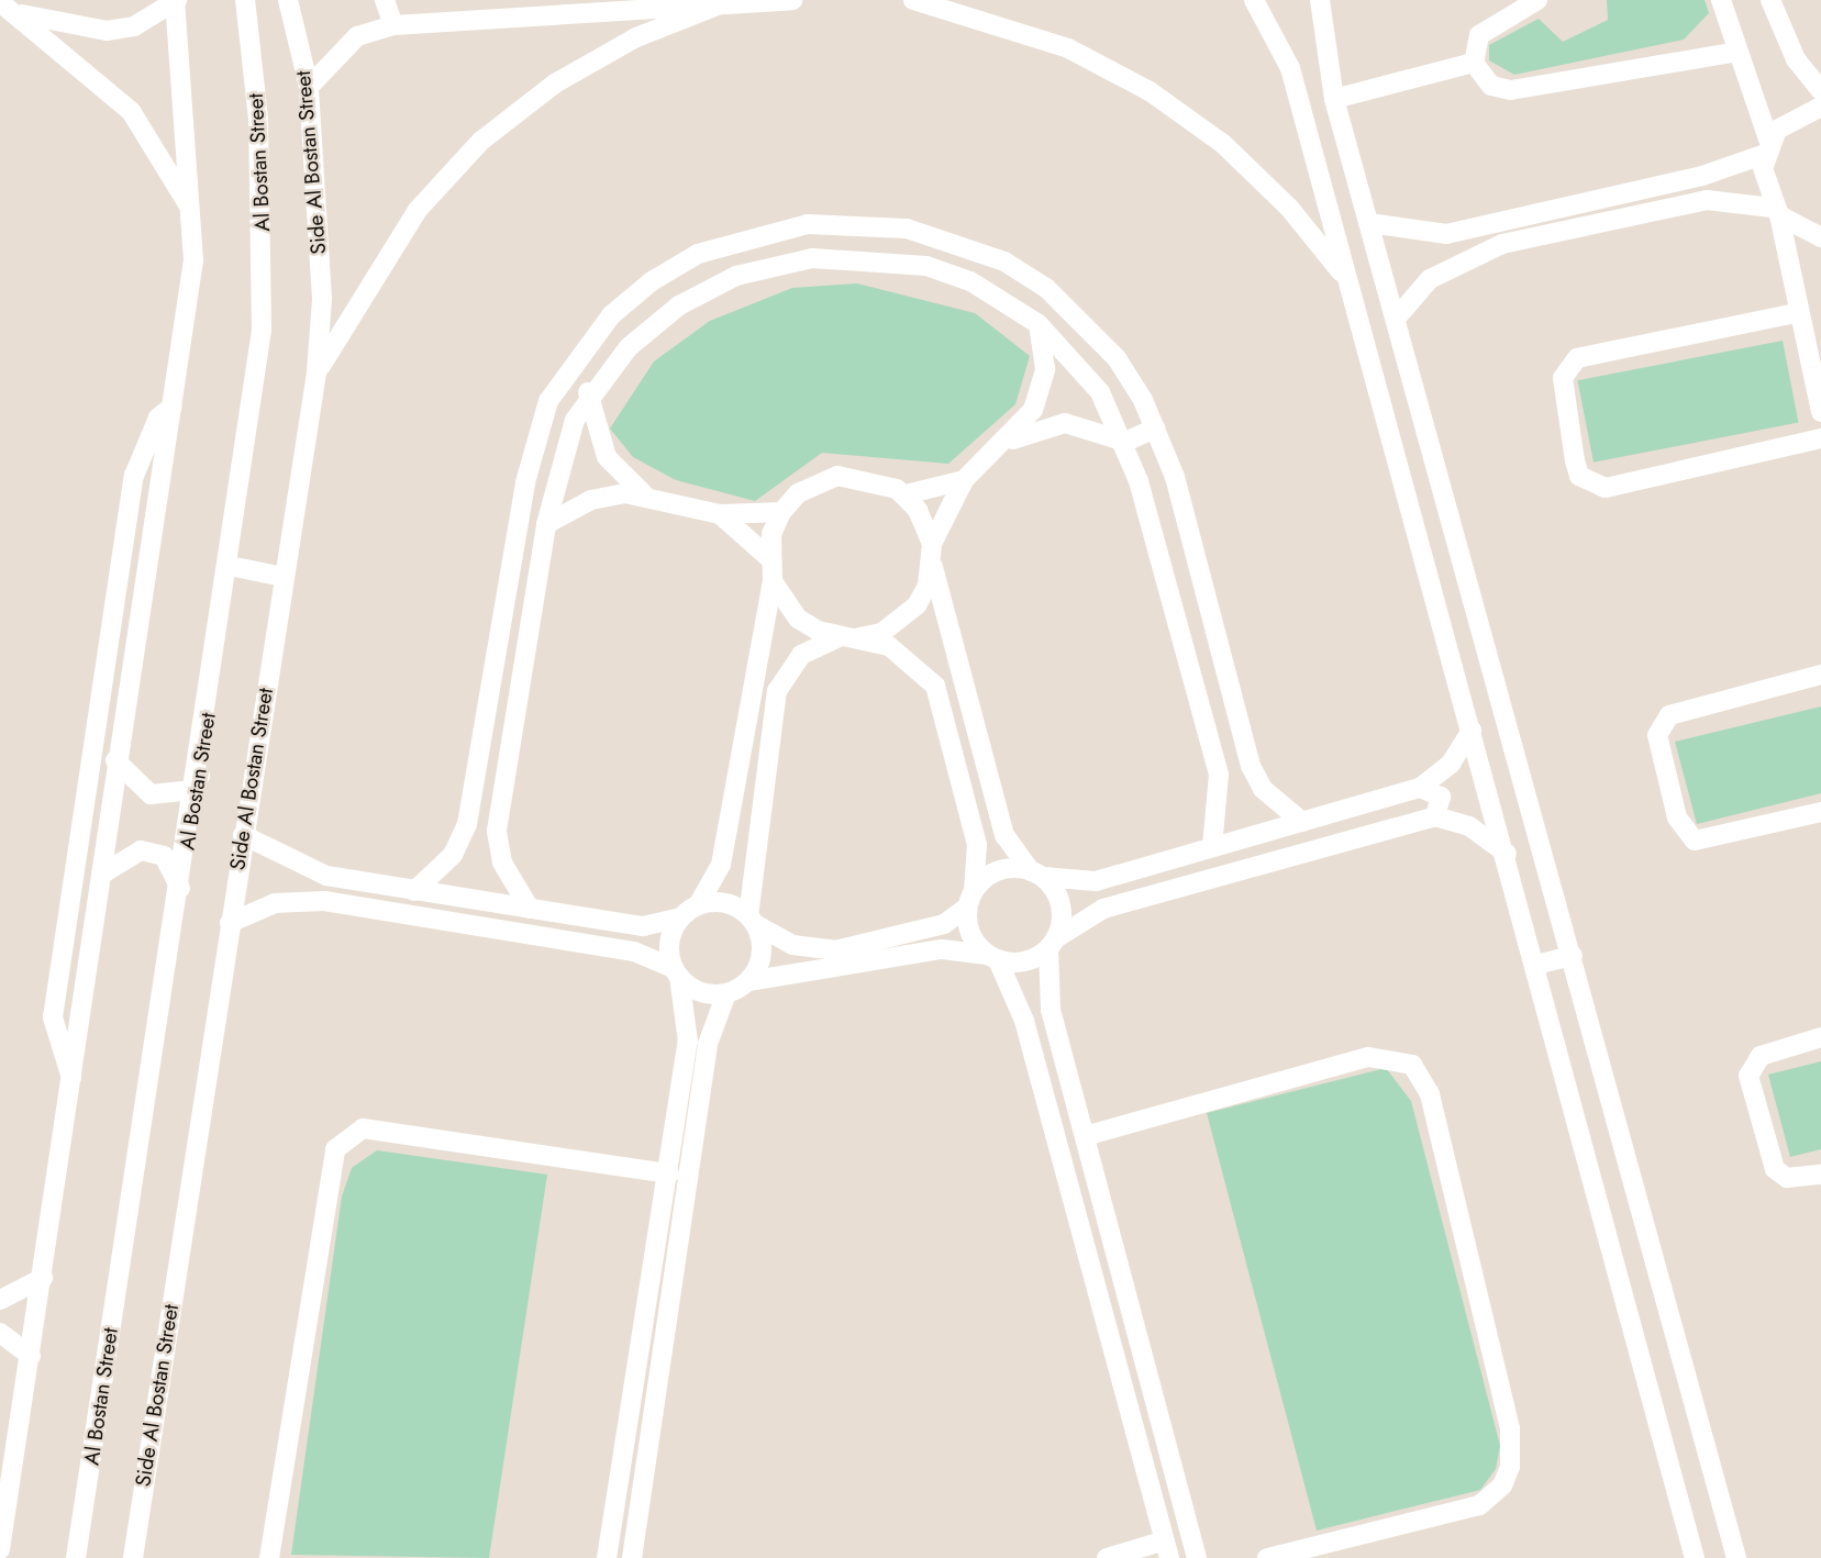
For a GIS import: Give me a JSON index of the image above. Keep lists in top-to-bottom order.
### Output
{
  "streets": {
    "street": ["Al Bostan Street", "Side Al Bostan Street"]
  }
}
